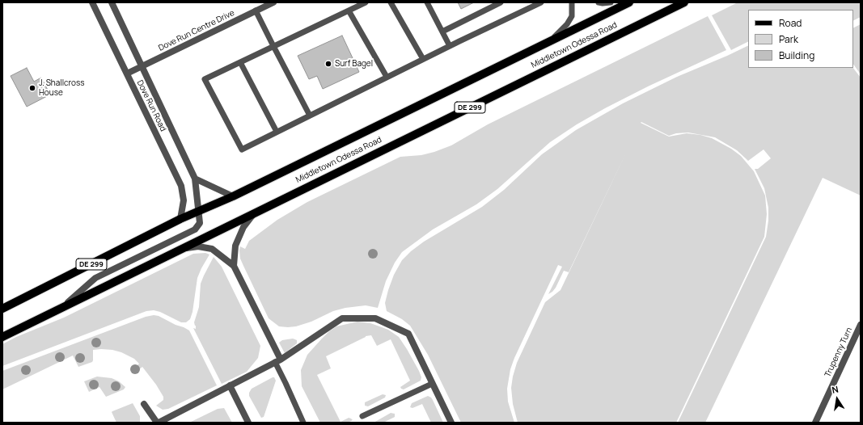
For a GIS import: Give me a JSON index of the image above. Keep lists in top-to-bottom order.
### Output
{
  "streets": {
    "main road": ["Middletown Odessa Road", "DE 299"],
    "street": ["Dove Run Centre Drive", "Dove Run Road", "Trupenny Turn"]
  },
  "crossings": [
    ["Dove Run Centre Drive", "Dove Run Road"],
    ["Middletown Odessa Road", "Dove Run Road"]
  ],
  "places": ["Surf Bagel", "J. Shallcross House"],
  "legend": ["Road", "Park", "Building"],
  "north": "top"
}
